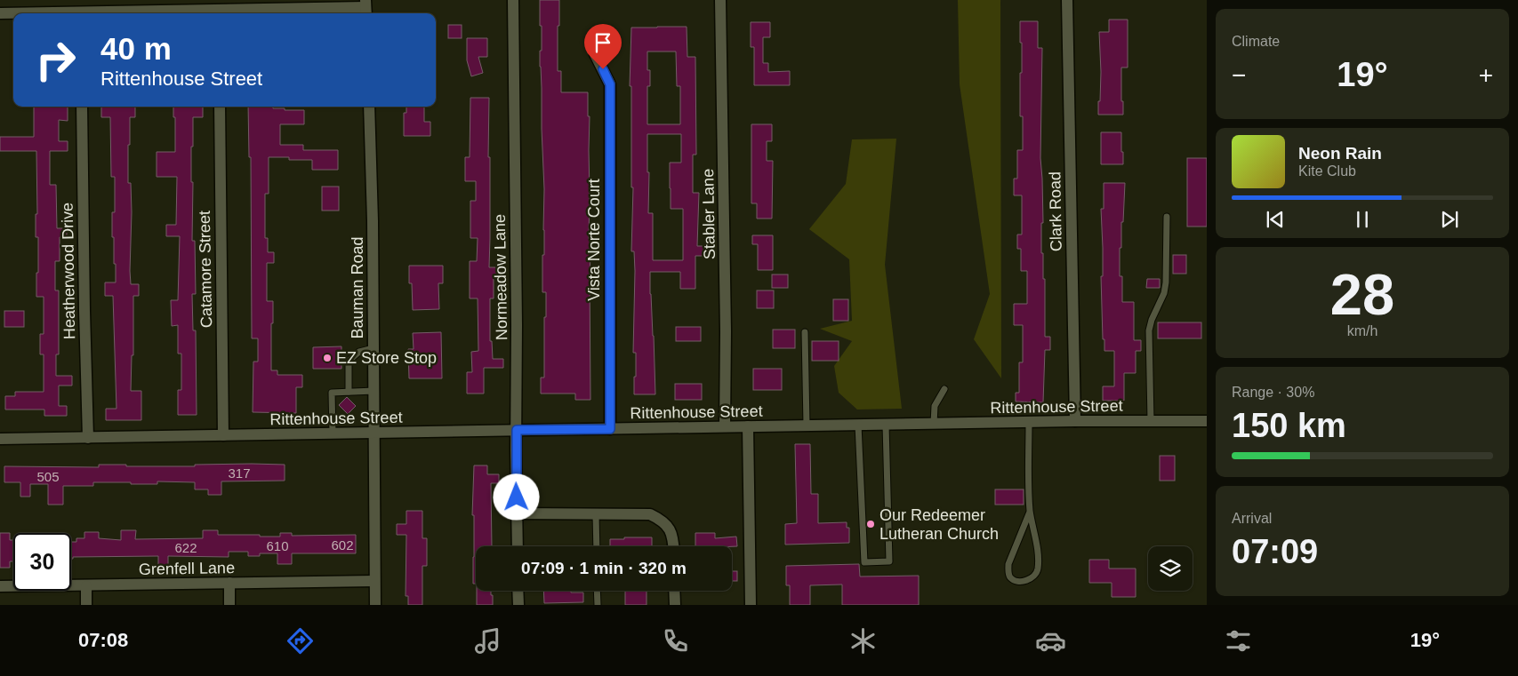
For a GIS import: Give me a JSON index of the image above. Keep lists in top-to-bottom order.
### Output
{
  "streets": {
    "street": [
      "Clark Road",
      "Stabler Lane",
      "Vista Norte Court",
      "Catamore Street",
      "Heatherwood Drive",
      "Normeadow Lane",
      "Bauman Road",
      "Rittenhouse Street",
      "Grenfell Lane"
    ]
  },
  "crossings": [
    ["Clark Road", "Rittenhouse Street"],
    ["Stabler Lane", "Rittenhouse Street"],
    ["Vista Norte Court", "Rittenhouse Street"],
    ["Catamore Street", "Rittenhouse Street"],
    ["Heatherwood Drive", "Rittenhouse Street"],
    ["Normeadow Lane", "Rittenhouse Street"],
    ["Bauman Road", "Rittenhouse Street"],
    ["Bauman Road", "Grenfell Lane"]
  ],
  "places": ["EZ Store Stop", "Our Redeemer Lutheran Church"],
  "house_numbers": [
    "317",
    "505",
    "602",
    "610",
    "622"
  ],
  "page": {
    "tile": [
      "Climate",
      ["28", "km/h"],
      ["Range · 30%", "150 km"],
      ["Arrival", "07:09"]
    ],
    "turn": ["40 m", "Rittenhouse Street"],
    "heat": ["−", "19°", "+"],
    "song": ["Neon Rain", "Kite Club"],
    "limit": "30",
    "trip": "07:09 · 1 min · 320 m",
    "tabs": ["07:08", "19°"]
  }
}
